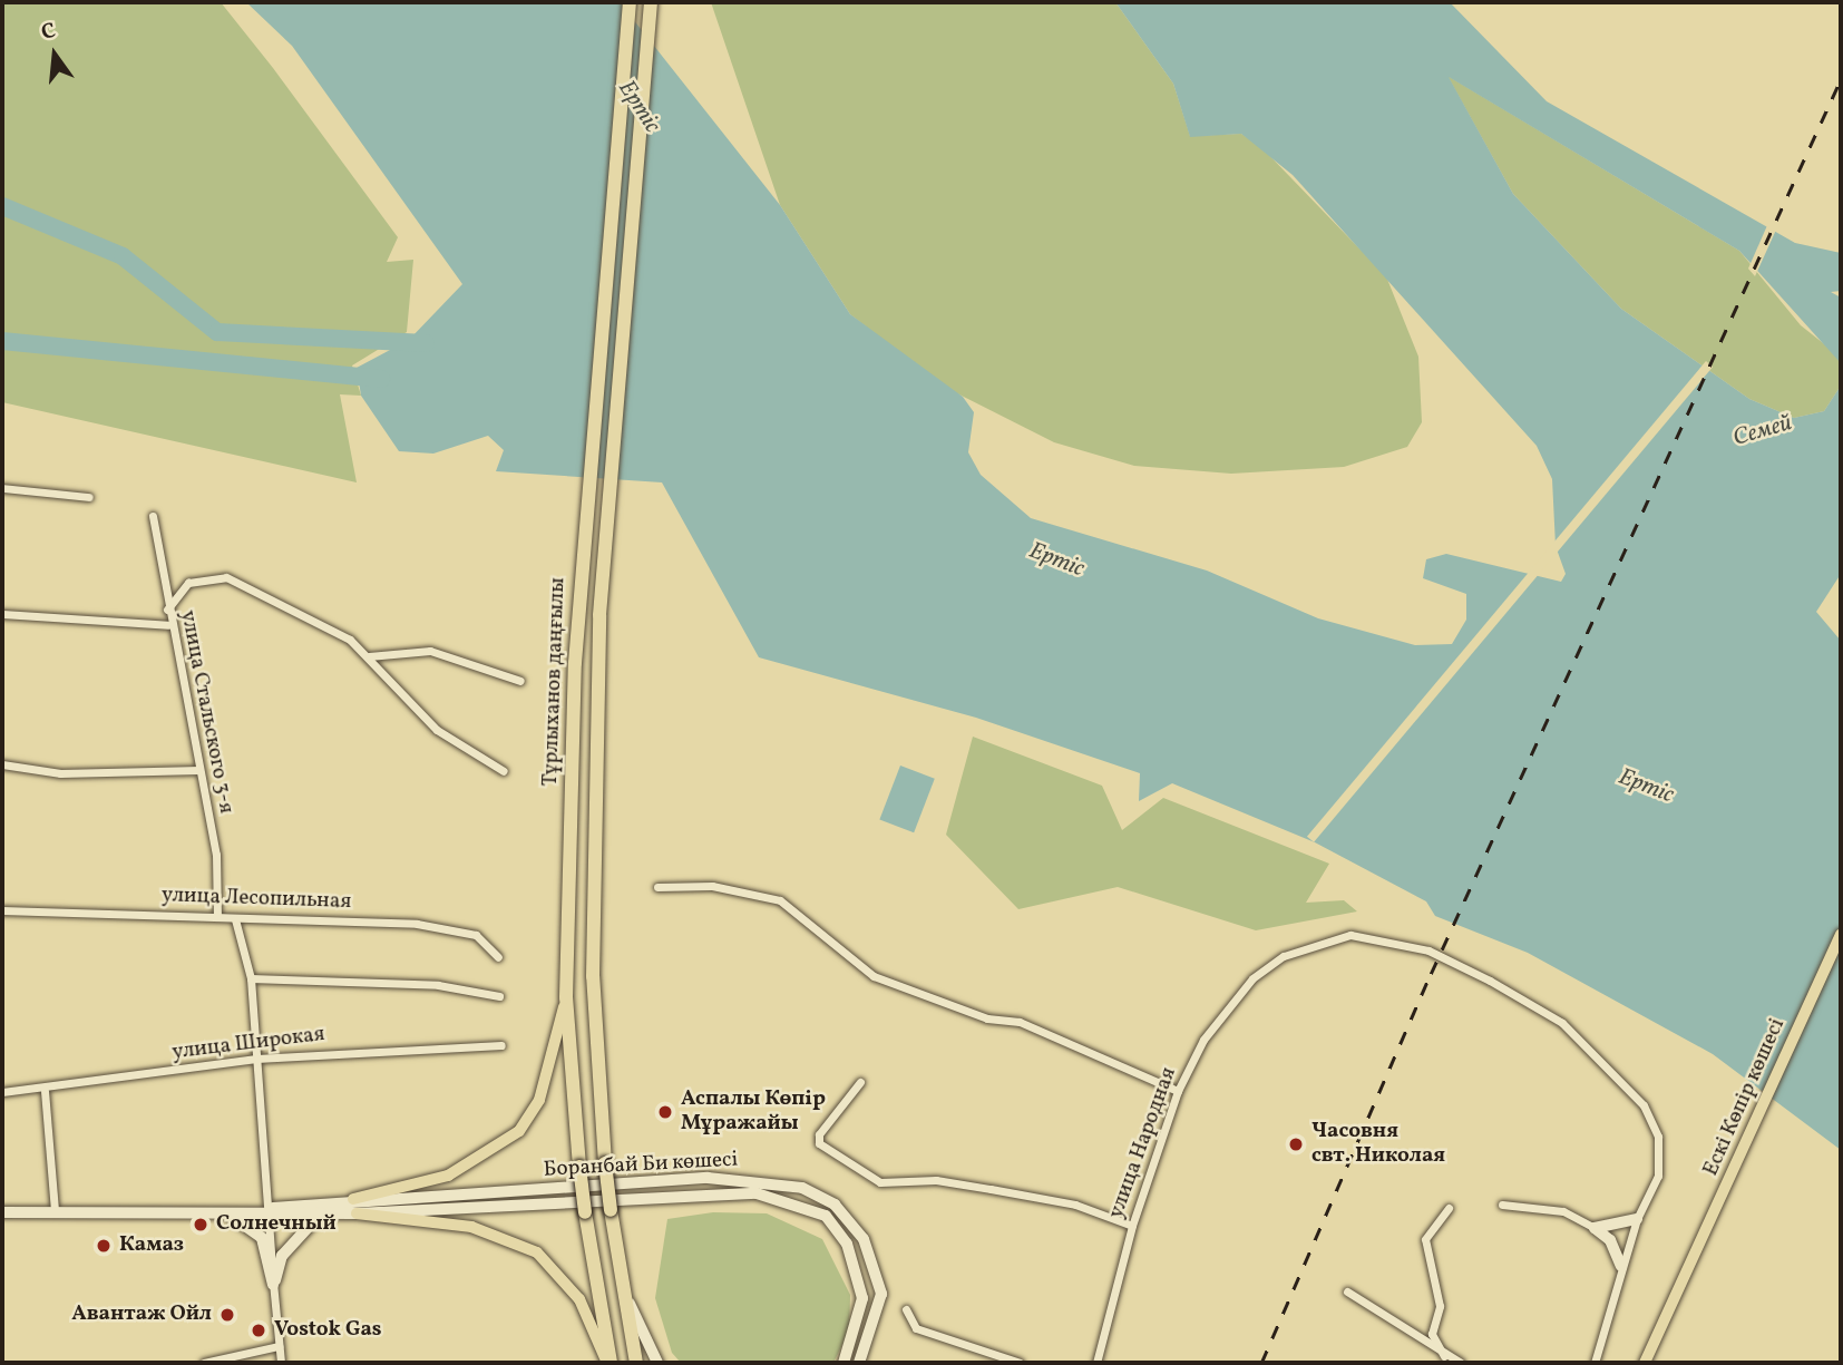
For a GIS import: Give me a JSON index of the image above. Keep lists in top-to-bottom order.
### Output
{
  "streets": {
    "highway": ["Тұрлыханов даңғылы"],
    "main road": ["Ескі Көпір көшесі", "Боранбай Би көшесі"],
    "street": [
      "улица Стальского 3-я",
      "улица Лесопильная",
      "улица Широкая",
      "улица Народная"
    ]
  },
  "crossings": [
    ["улица Стальского 3-я", "улица Лесопильная"]
  ],
  "water": ["Ертіс", "Семей"],
  "places": [
    "Аспалы Көпір Мұражайы",
    "Часовня свт. Николая",
    "Солнечный",
    "Камаз",
    "Авантаж Ойл",
    "Vostok Gas"
  ],
  "north": "top"
}
